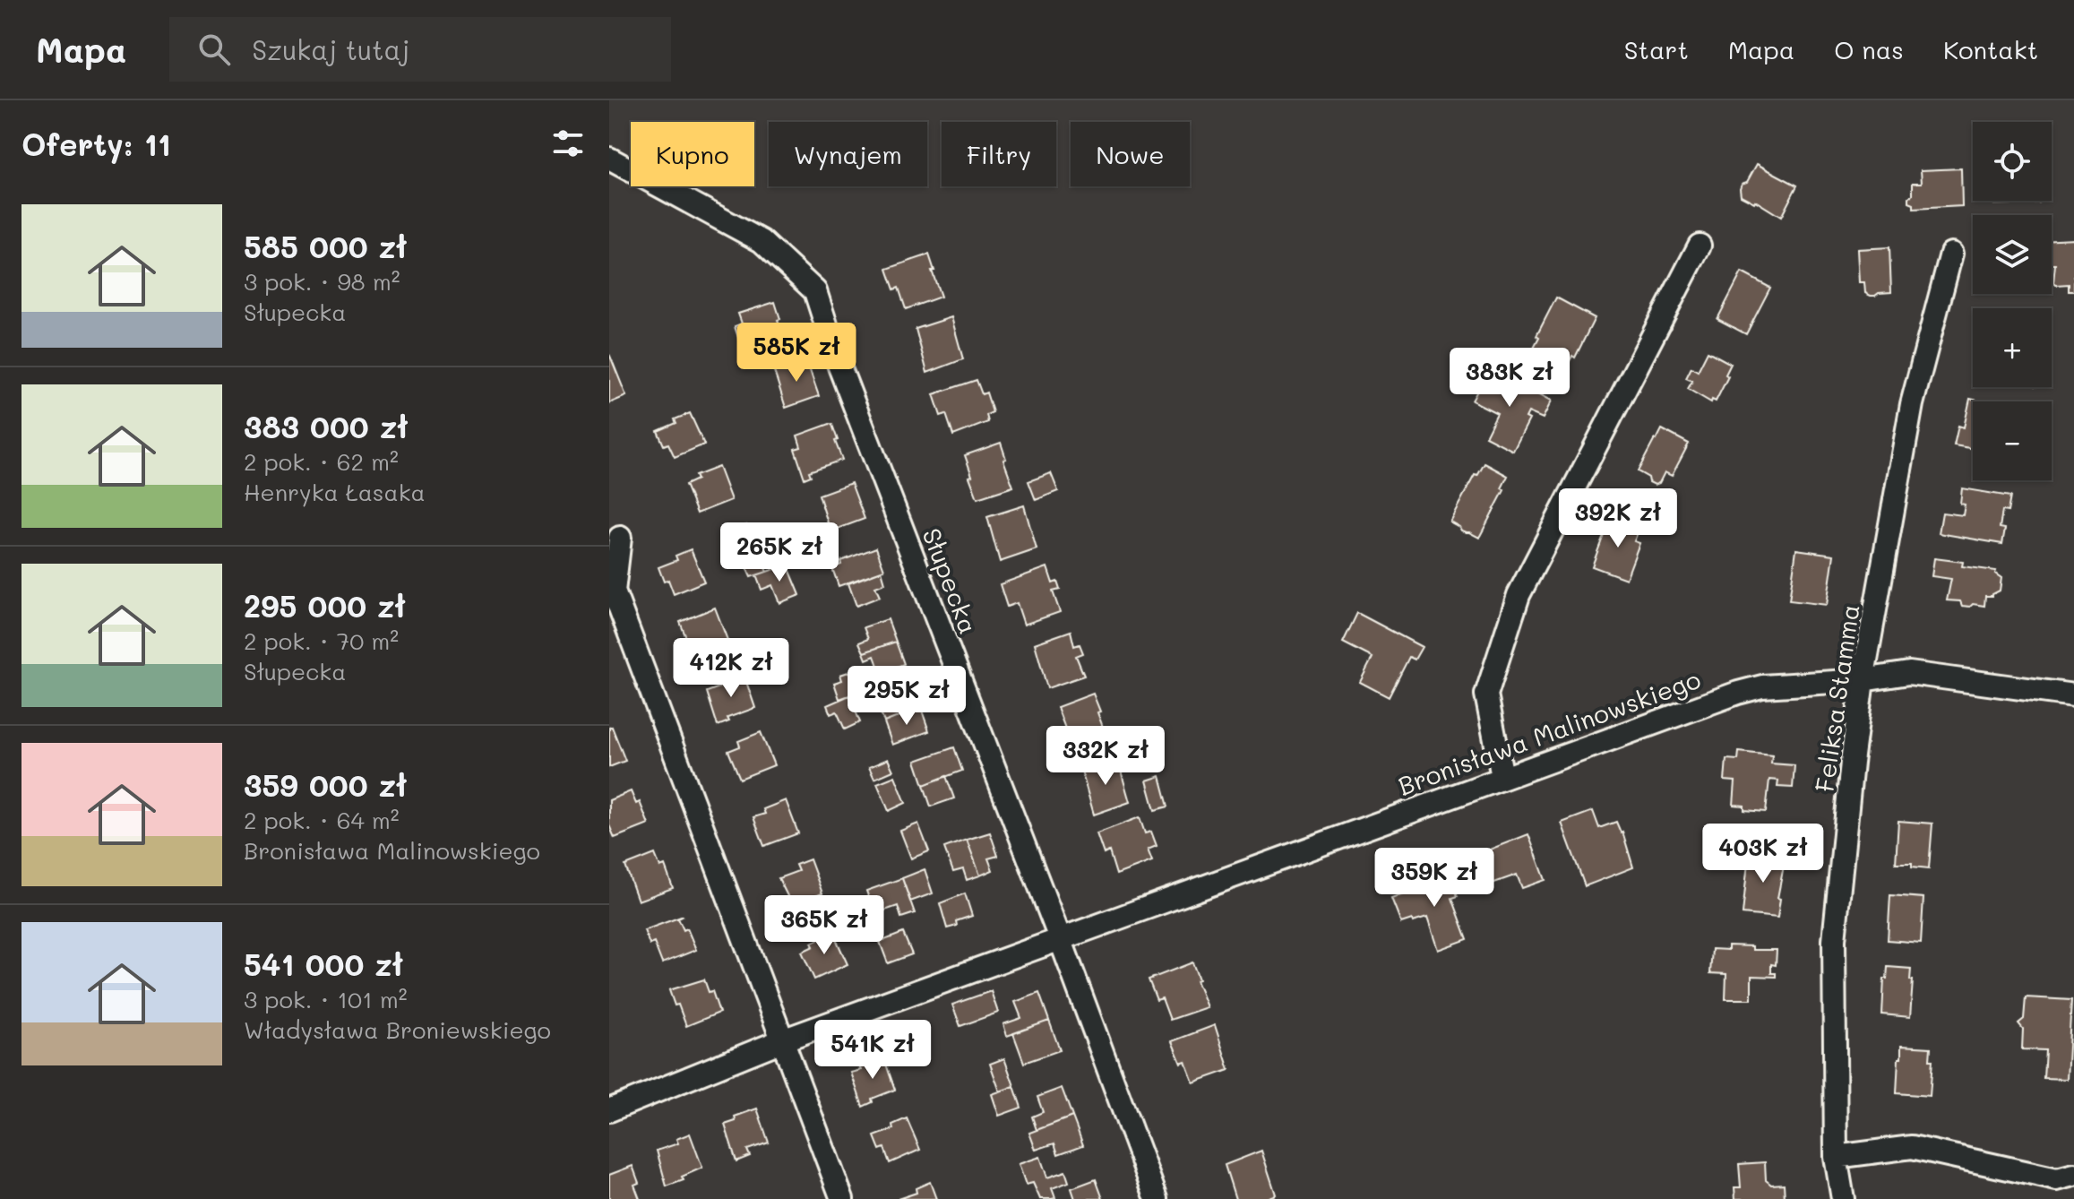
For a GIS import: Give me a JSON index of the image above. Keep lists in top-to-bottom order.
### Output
{
  "streets": {
    "street": ["Słupecka", "Feliksa Stamma", "Bronisława Malinowskiego"]
  },
  "crossings": [
    ["Słupecka", "Bronisława Malinowskiego"],
    ["Feliksa Stamma", "Bronisława Malinowskiego"]
  ],
  "page": {
    "header": "Mapa",
    "search": "Szukaj tutaj",
    "nav": [
      "Start",
      "Mapa",
      "O nas",
      "Kontakt"
    ],
    "heading": "Oferty: 11",
    "map_buttons": ["+", "−"],
    "chip": [
      "Kupno",
      "Wynajem",
      "Filtry",
      "Nowe"
    ],
    "list": [
      {
        "name": "585 000 zł",
        "note": "3 pok. · 98 m² · Słupecka"
      },
      {
        "name": "383 000 zł",
        "note": "2 pok. · 62 m² · Henryka Łasaka"
      },
      {
        "name": "295 000 zł",
        "note": "2 pok. · 70 m² · Słupecka"
      },
      {
        "name": "359 000 zł",
        "note": "2 pok. · 64 m² · Bronisława Malinowskiego"
      },
      {
        "name": "541 000 zł",
        "note": "3 pok. · 101 m² · Władysława Broniewskiego"
      }
    ],
    "price": [
      "585K zł",
      "383K zł",
      "392K zł",
      "265K zł",
      "412K zł",
      "295K zł",
      "332K zł",
      "403K zł",
      "359K zł",
      "365K zł",
      "541K zł"
    ]
  }
}
